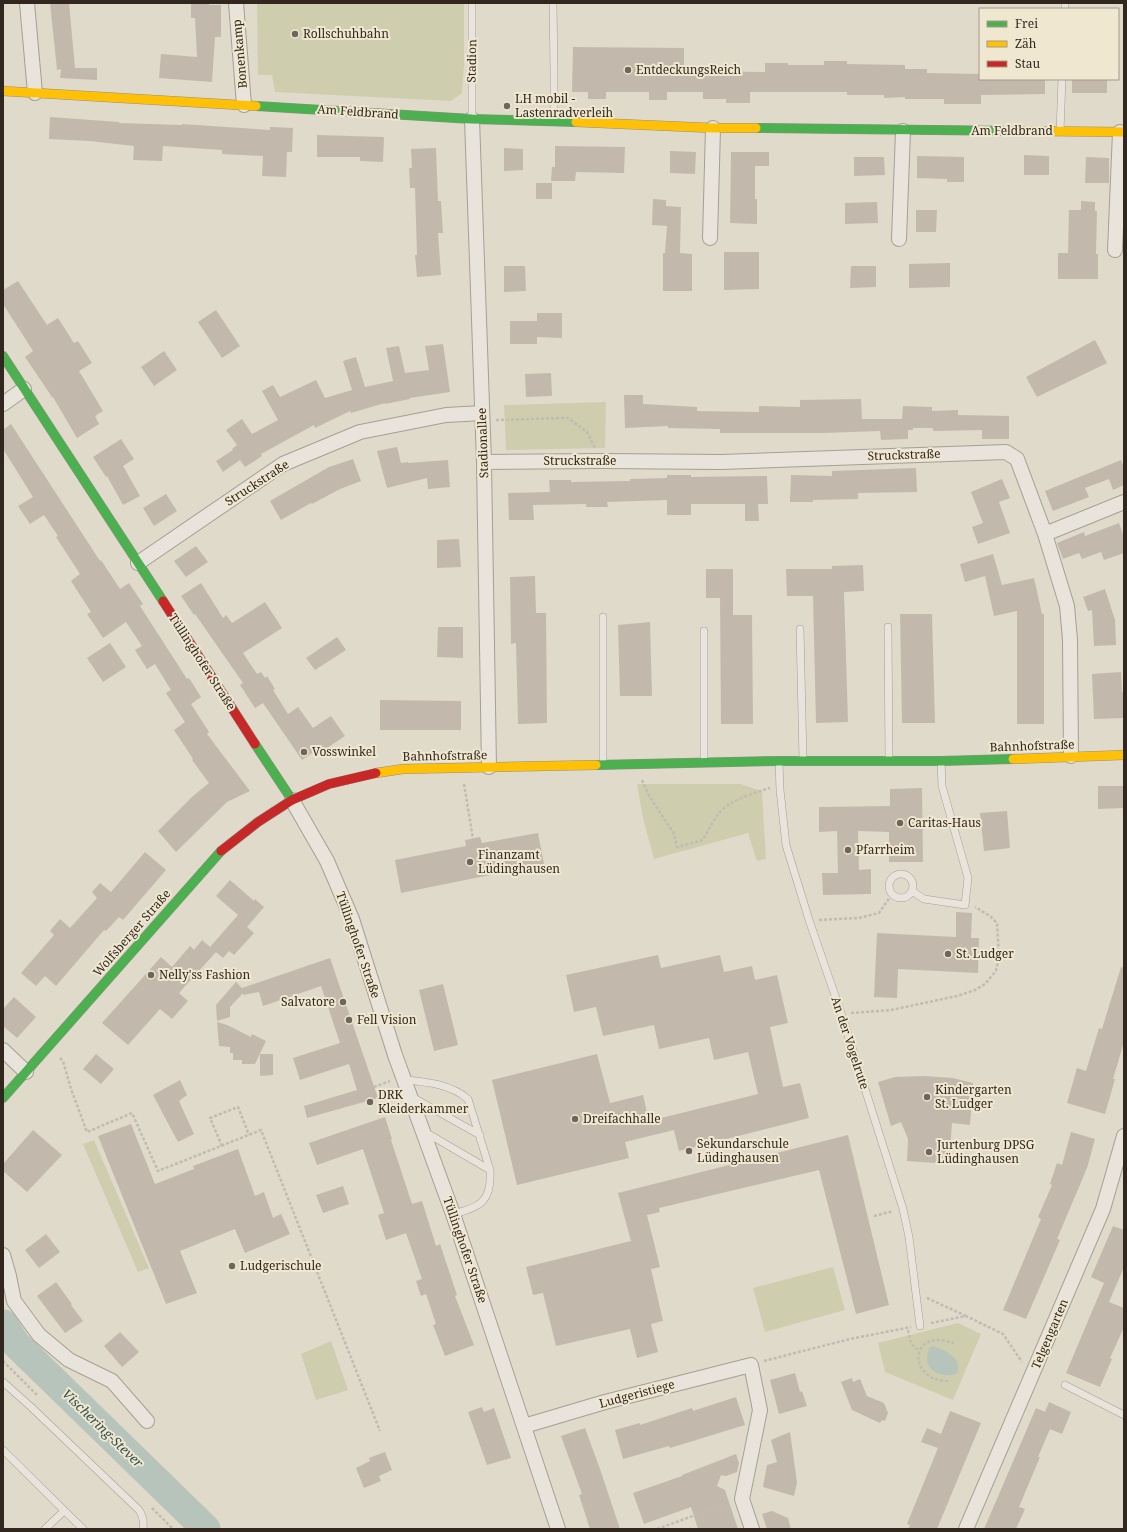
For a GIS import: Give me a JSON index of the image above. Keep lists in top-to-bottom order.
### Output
{
  "streets": {
    "main road": [
      "Am Feldbrand",
      "Tüllinghofer Straße",
      "Bahnhofstraße",
      "Wolfsberger Straße"
    ],
    "street": [
      "Bonenkamp",
      "Stadionallee",
      "Struckstraße",
      "Telgengarten",
      "Ludgeristiege"
    ],
    "lane": ["Stadion", "An der Vogelrute"]
  },
  "crossings": [
    ["Bonenkamp", "Am Feldbrand"],
    ["Stadion", "Am Feldbrand"],
    ["Stadion", "Stadionallee"],
    ["Am Feldbrand", "Stadionallee"],
    ["Stadionallee", "Struckstraße"],
    ["Stadionallee", "Bahnhofstraße"],
    ["Struckstraße", "Tüllinghofer Straße"],
    ["Struckstraße", "Bahnhofstraße"],
    ["Tüllinghofer Straße", "Bahnhofstraße"],
    ["Tüllinghofer Straße", "Wolfsberger Straße"],
    ["Tüllinghofer Straße", "Ludgeristiege"],
    ["Bahnhofstraße", "Wolfsberger Straße"],
    ["Bahnhofstraße", "An der Vogelrute"]
  ],
  "water": ["Vischering-Stever"],
  "places": [
    "Rollschuhbahn",
    "EntdeckungsReich",
    "LH mobil - Lastenradverleih",
    "Vosswinkel",
    "Caritas-Haus",
    "Pfarrheim",
    "Finanzamt Lüdinghausen",
    "St. Ludger",
    "Nelly'ss Fashion",
    "Salvatore",
    "Fell Vision",
    "Kindergarten St. Ludger",
    "DRK Kleiderkammer",
    "Dreifachhalle",
    "Sekundarschule Lüdinghausen",
    "Jurtenburg DPSG Lüdinghausen",
    "Ludgerischule"
  ],
  "legend": ["Frei", "Zäh", "Stau"]
}
